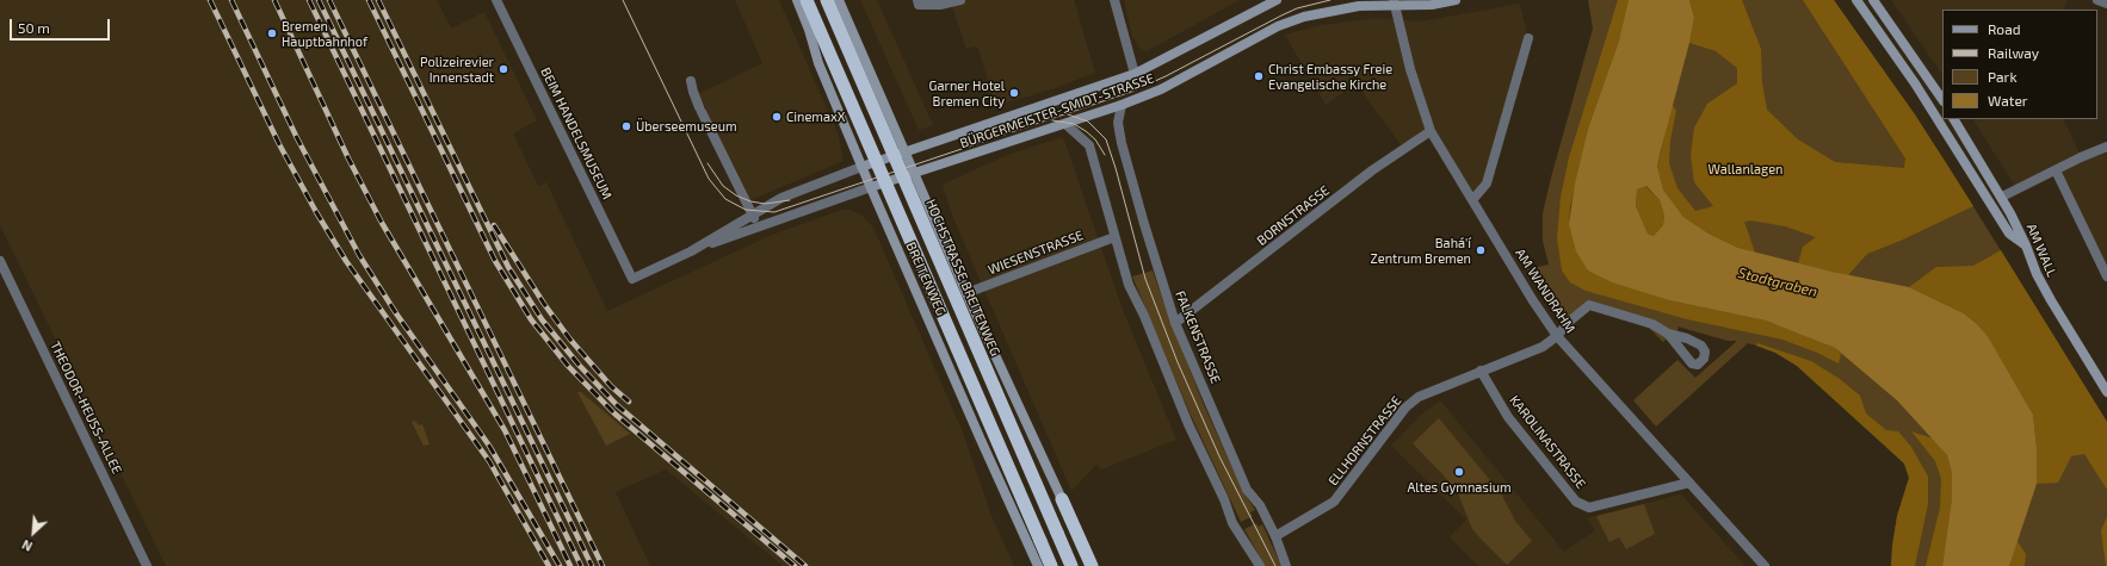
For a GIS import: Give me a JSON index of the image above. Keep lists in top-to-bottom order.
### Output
{
  "streets": {
    "highway": ["HOCHSTRASSE BREITENWEG"],
    "main road": ["BÜRGERMEISTER-SMIDT-STRASSE", "AM WALL", "BREITENWEG"],
    "street": [
      "BEIM HANDELSMUSEUM",
      "BORNSTRASSE",
      "WIESENSTRASSE",
      "AM WANDRAHM",
      "FALKENSTRASSE",
      "THEODOR-HEUSS-ALLEE",
      "ELLHORNSTRASSE",
      "KAROLINASTRASSE"
    ]
  },
  "crossings": [
    ["BÜRGERMEISTER-SMIDT-STRASSE", "BEIM HANDELSMUSEUM"],
    ["BÜRGERMEISTER-SMIDT-STRASSE", "BREITENWEG"],
    ["BÜRGERMEISTER-SMIDT-STRASSE", "AM WANDRAHM"],
    ["BÜRGERMEISTER-SMIDT-STRASSE", "FALKENSTRASSE"],
    ["BORNSTRASSE", "AM WANDRAHM"],
    ["BORNSTRASSE", "FALKENSTRASSE"],
    ["AM WANDRAHM", "ELLHORNSTRASSE"],
    ["AM WANDRAHM", "KAROLINASTRASSE"],
    ["FALKENSTRASSE", "ELLHORNSTRASSE"],
    ["ELLHORNSTRASSE", "KAROLINASTRASSE"]
  ],
  "water": ["Stadtgraben"],
  "parks": ["Wallanlagen"],
  "places": [
    "Bremen Hauptbahnhof",
    "Polizeirevier Innenstadt",
    "Christ Embassy Freie Evangelische Kirche",
    "Garner Hotel Bremen City",
    "CinemaxX",
    "Überseemuseum",
    "Bahá'í Zentrum Bremen",
    "Altes Gymnasium"
  ],
  "legend": [
    "Road",
    "Railway",
    "Park",
    "Water"
  ],
  "scale_bar": "50 m",
  "north": "bottom left"
}
